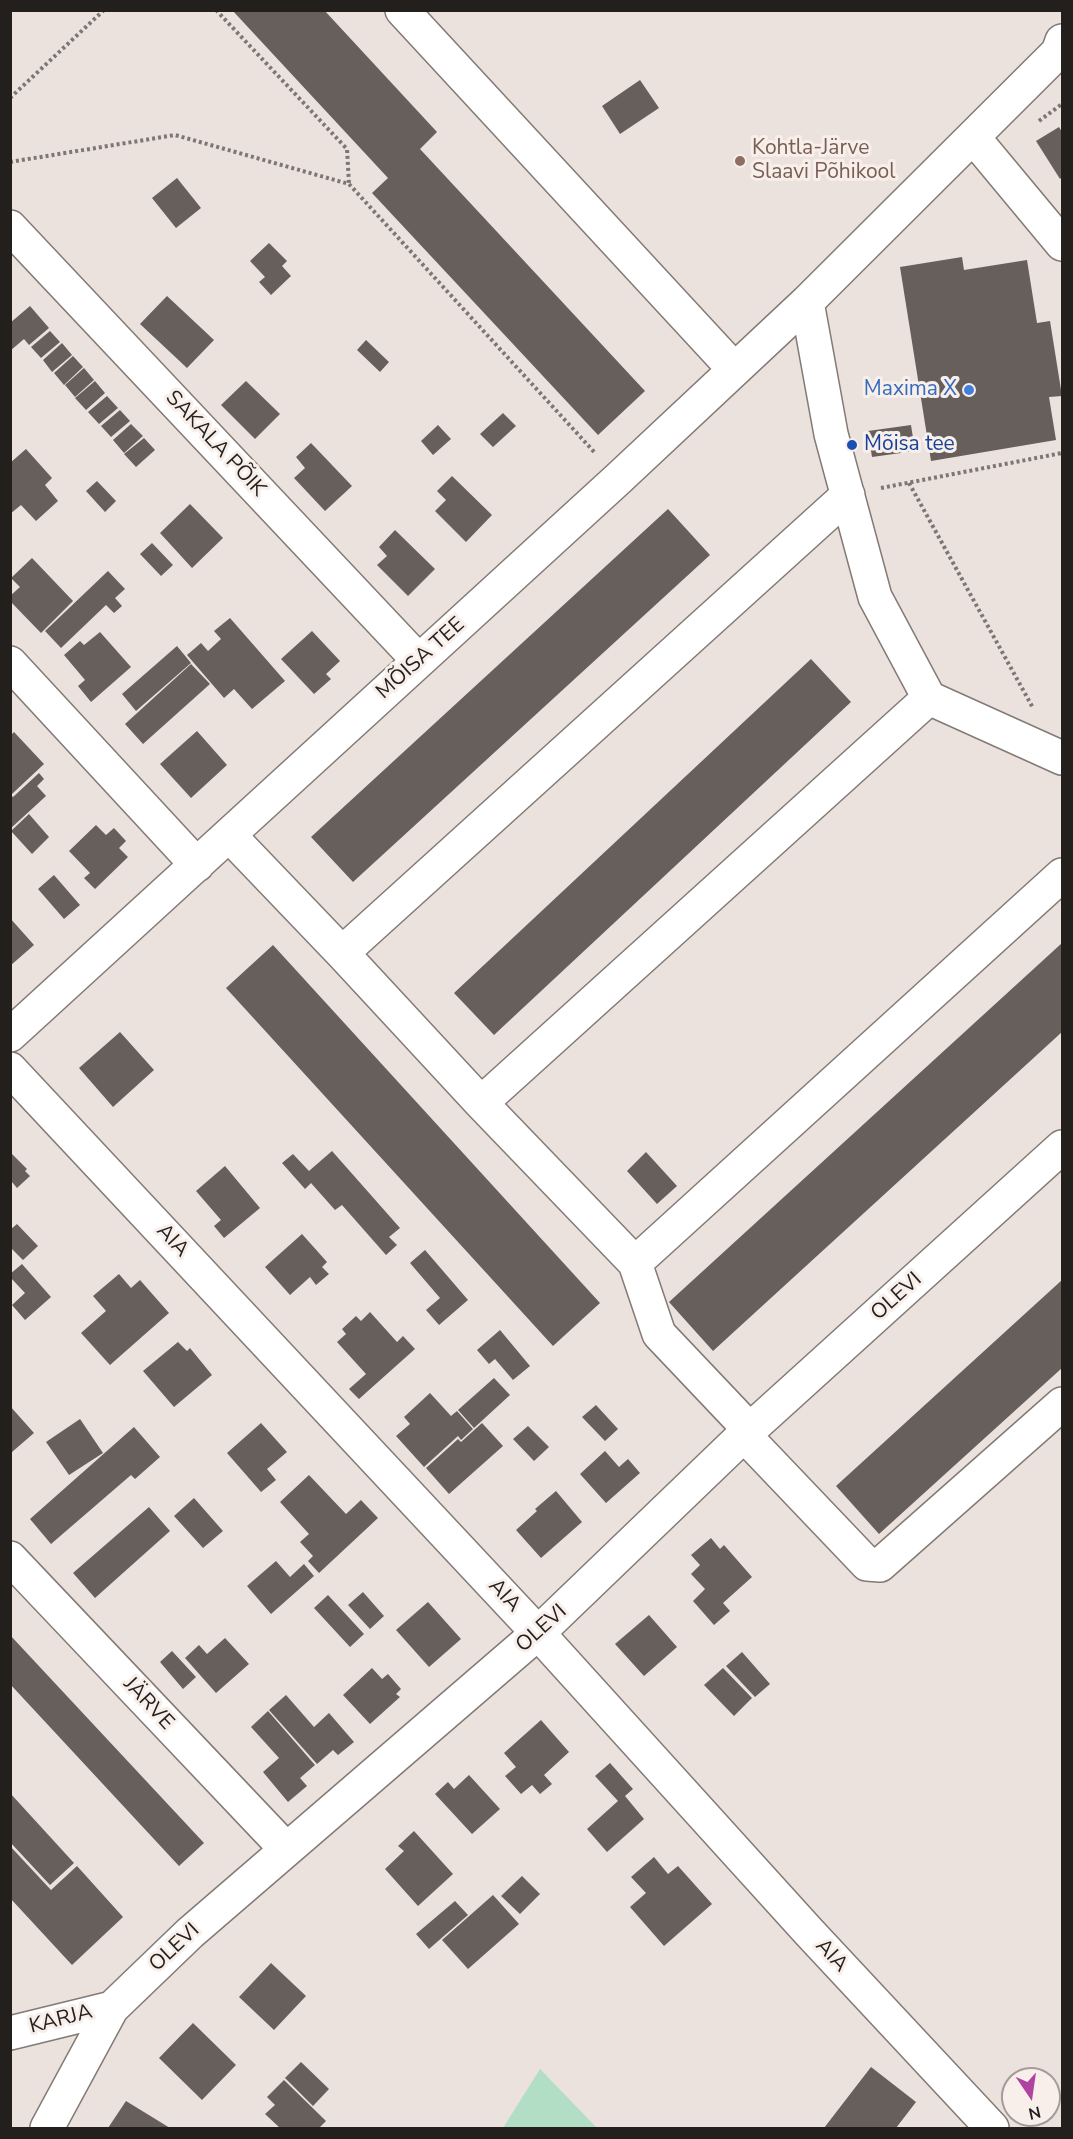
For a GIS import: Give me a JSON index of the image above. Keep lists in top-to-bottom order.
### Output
{
  "streets": {
    "street": [
      "SAKALA PÕIK",
      "MÕISA TEE",
      "AIA",
      "OLEVI",
      "JÄRVE",
      "KARJA"
    ]
  },
  "crossings": [
    ["SAKALA PÕIK", "MÕISA TEE"],
    ["AIA", "OLEVI"],
    ["OLEVI", "JÄRVE"],
    ["OLEVI", "KARJA"]
  ],
  "places": ["Kohtla-Järve Slaavi Põhikool", "Maxima X", "Mõisa tee"],
  "north": "bottom"
}
